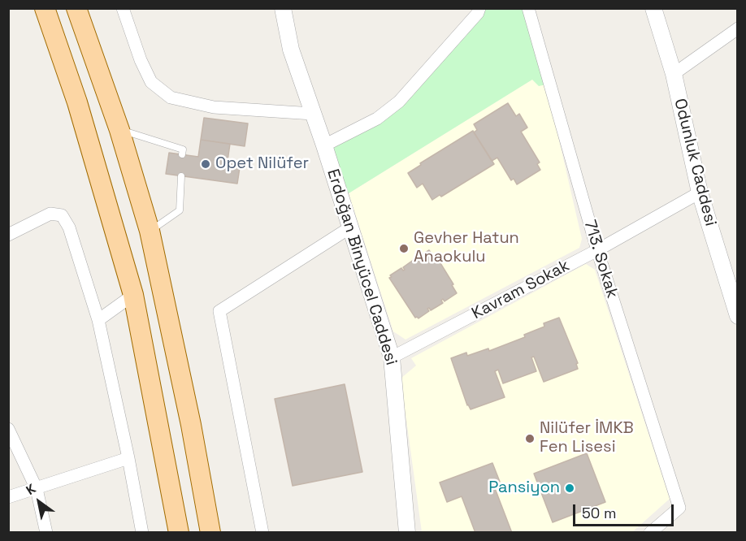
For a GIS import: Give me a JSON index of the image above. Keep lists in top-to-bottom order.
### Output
{
  "streets": {
    "street": [
      "Odunluk Caddesi",
      "713. Sokak",
      "Erdoğan Binyücel Caddesi",
      "Kavram Sokak"
    ]
  },
  "crossings": [
    ["Odunluk Caddesi", "Kavram Sokak"],
    ["713. Sokak", "Kavram Sokak"],
    ["Erdoğan Binyücel Caddesi", "Kavram Sokak"]
  ],
  "places": [
    "Opet Nilüfer",
    "Gevher Hatun Anaokulu",
    "Nilüfer İMKB Fen Lisesi",
    "Pansiyon"
  ],
  "scale_bar": "50 m",
  "north": "top left"
}
